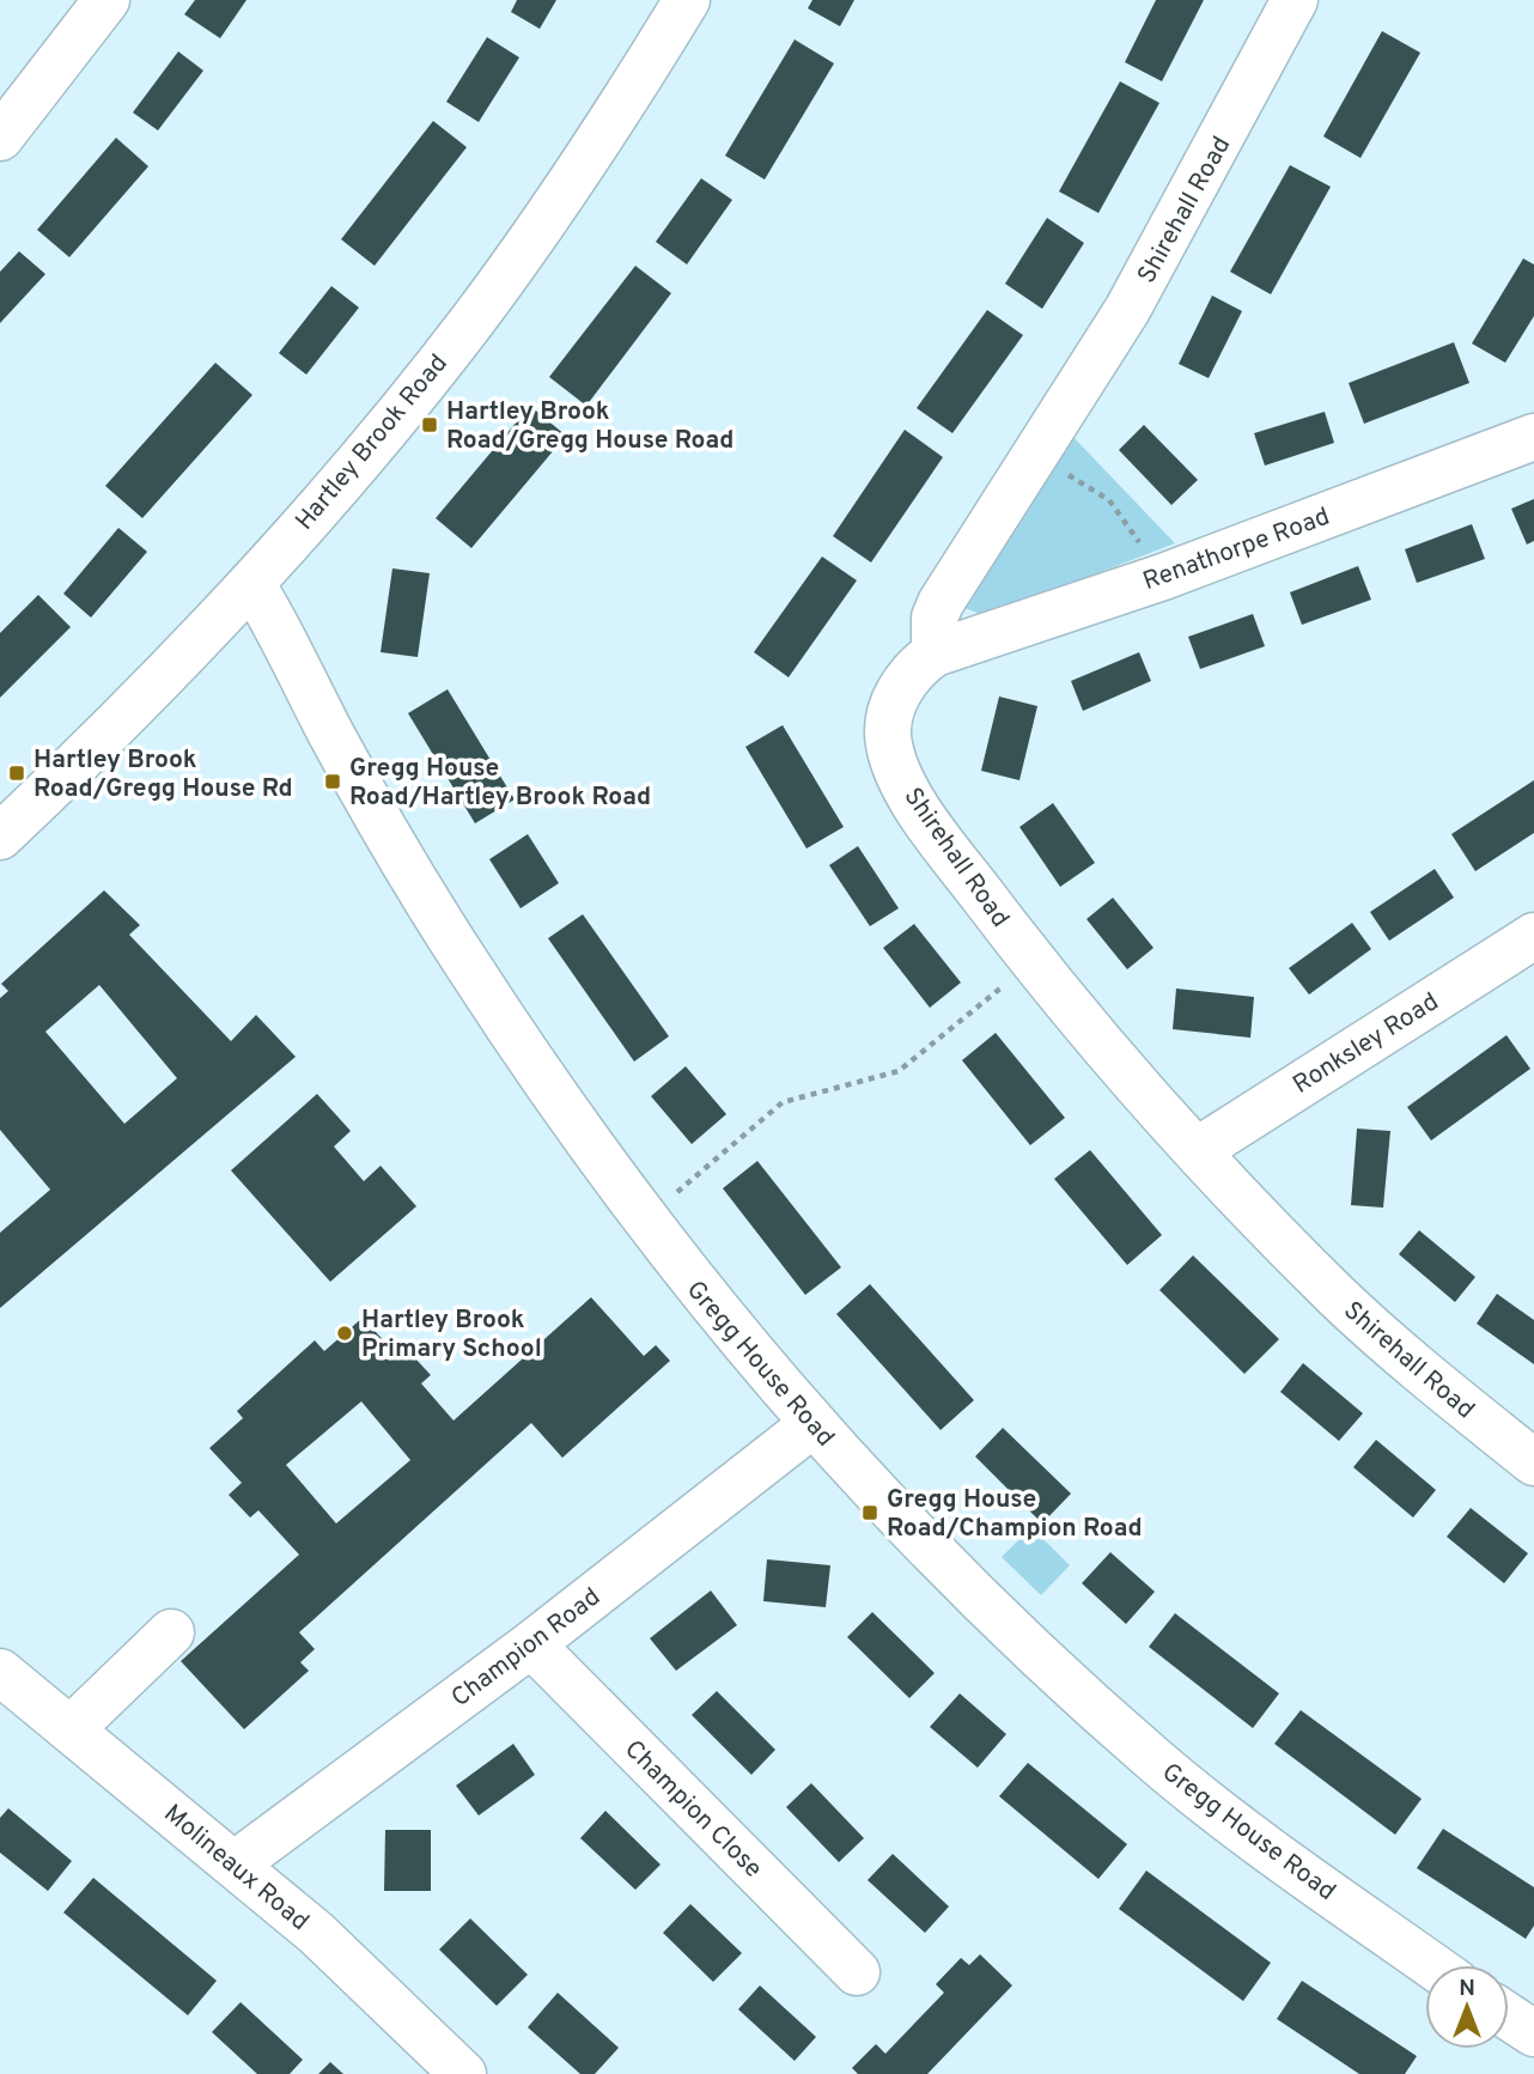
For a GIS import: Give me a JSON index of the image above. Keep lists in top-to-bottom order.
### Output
{
  "streets": {
    "street": [
      "Shirehall Road",
      "Hartley Brook Road",
      "Renathorpe Road",
      "Ronksley Road",
      "Gregg House Road",
      "Champion Road",
      "Champion Close",
      "Molineaux Road"
    ]
  },
  "crossings": [
    ["Shirehall Road", "Renathorpe Road"],
    ["Shirehall Road", "Ronksley Road"],
    ["Hartley Brook Road", "Gregg House Road"],
    ["Gregg House Road", "Champion Road"],
    ["Champion Road", "Champion Close"],
    ["Champion Road", "Molineaux Road"]
  ],
  "places": {
    "transit": [
      "Hartley Brook Road/Gregg House Road",
      "Hartley Brook Road/Gregg House Rd",
      "Gregg House Road/Hartley Brook Road",
      "Gregg House Road/Champion Road"
    ],
    "other": ["Hartley Brook Primary School"]
  },
  "north": "top"
}
